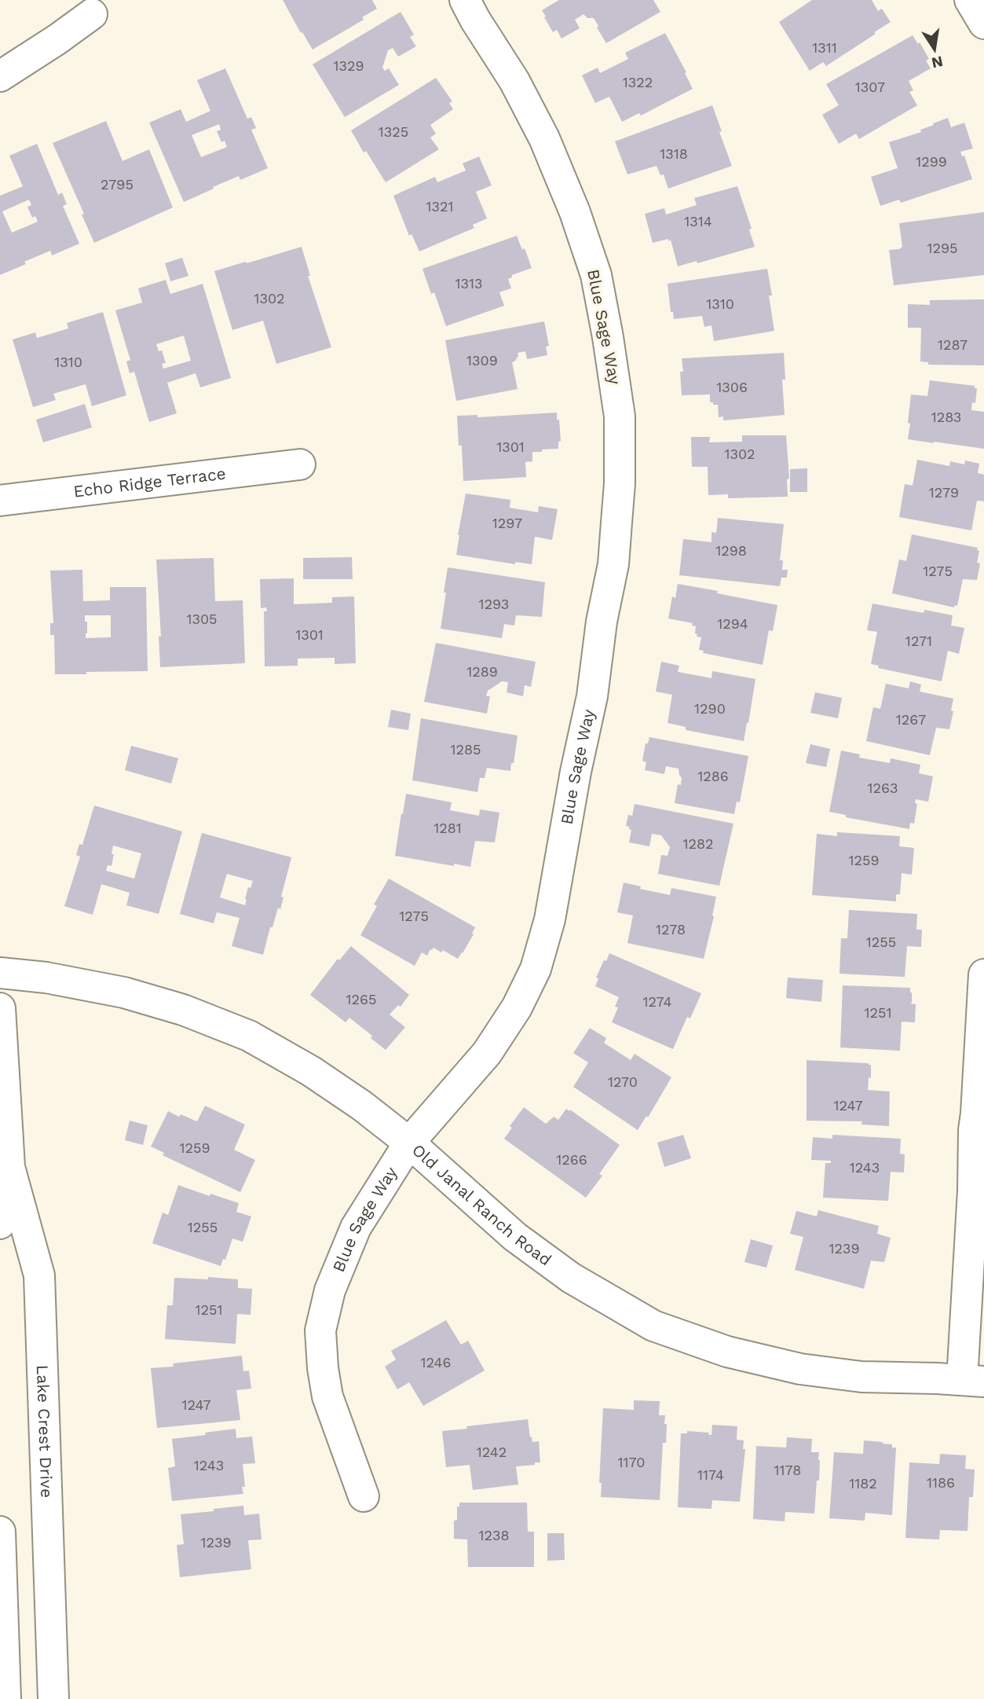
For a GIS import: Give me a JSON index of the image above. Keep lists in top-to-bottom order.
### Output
{
  "streets": {
    "street": [
      "Blue Sage Way",
      "Echo Ridge Terrace",
      "Old Janal Ranch Road",
      "Lake Crest Drive"
    ]
  },
  "crossings": [
    ["Blue Sage Way", "Old Janal Ranch Road"]
  ],
  "house_numbers": [
    "1311",
    "1329",
    "1322",
    "1307",
    "1325",
    "1318",
    "1299",
    "2795",
    "1321",
    "1314",
    "1295",
    "1313",
    "1302",
    "1310",
    "1287",
    "1309",
    "1310",
    "1306",
    "1283",
    "1301",
    "1302",
    "1279",
    "1297",
    "1298",
    "1275",
    "1293",
    "1305",
    "1294",
    "1301",
    "1271",
    "1289",
    "1290",
    "1267",
    "1285",
    "1286",
    "1263",
    "1281",
    "1282",
    "1259",
    "1275",
    "1278",
    "1255",
    "1265",
    "1274",
    "1251",
    "1270",
    "1247",
    "1259",
    "1266",
    "1243",
    "1255",
    "1239",
    "1251",
    "1246",
    "1247",
    "1242",
    "1170",
    "1243",
    "1178",
    "1174",
    "1186",
    "1182",
    "1238",
    "1239"
  ],
  "north": "bottom"
}
